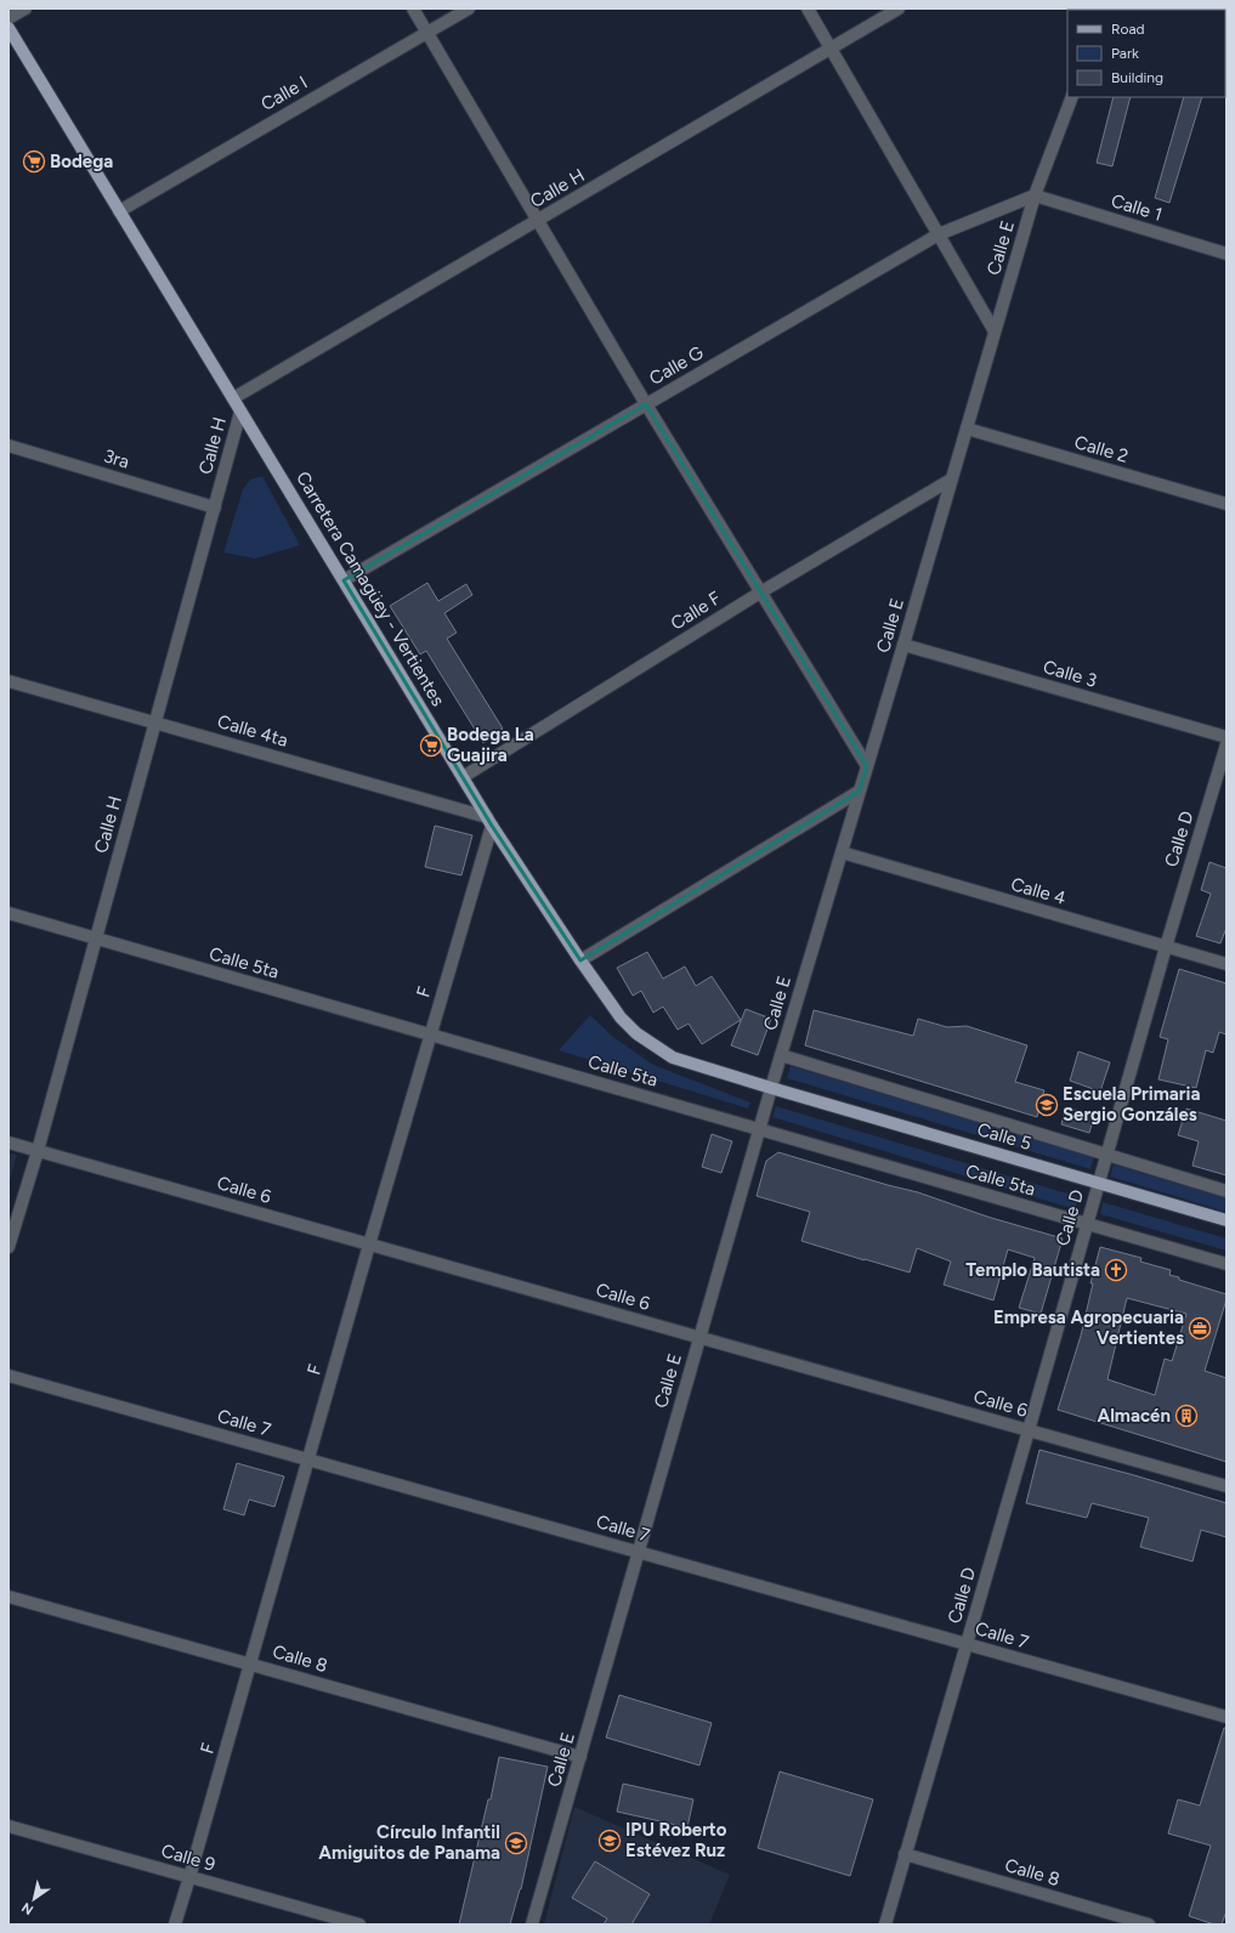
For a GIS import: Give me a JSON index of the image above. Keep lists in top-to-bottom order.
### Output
{
  "streets": {
    "main road": ["Carretera Camagüey - Vertientes", "Calle 5"],
    "street": [
      "Calle I",
      "Calle H",
      "Calle 1",
      "Calle E",
      "Calle G",
      "Calle 2",
      "3ra",
      "Calle F",
      "Calle 3",
      "Calle 4ta",
      "Calle D",
      "Calle 4",
      "Calle 5ta",
      "F",
      "Calle 6",
      "Calle 7",
      "Calle 8",
      "Calle 9"
    ]
  },
  "crossings": [
    ["Calle I", "Carretera Camagüey - Vertientes"],
    ["Calle H", "3ra"],
    ["Calle H", "Carretera Camagüey - Vertientes"],
    ["Calle H", "Calle 4ta"],
    ["Calle H", "Calle 5ta"],
    ["Calle H", "Calle 6"],
    ["Calle 1", "Calle E"],
    ["Calle 1", "Calle G"],
    ["Calle E", "Calle G"],
    ["Calle E", "Calle 2"],
    ["Calle E", "Carretera Camagüey - Vertientes"],
    ["Calle E", "Calle F"],
    ["Calle E", "Calle 3"],
    ["Calle E", "Calle 4"],
    ["Calle E", "Calle 5ta"],
    ["Calle E", "Calle 5"],
    ["Calle E", "Calle 6"],
    ["Calle E", "Calle 7"],
    ["Calle E", "Calle 8"],
    ["Calle G", "Carretera Camagüey - Vertientes"],
    ["Carretera Camagüey - Vertientes", "Calle F"],
    ["Carretera Camagüey - Vertientes", "Calle 4ta"],
    ["Carretera Camagüey - Vertientes", "F"],
    ["Carretera Camagüey - Vertientes", "Calle 5"],
    ["Calle 4ta", "F"],
    ["Calle D", "Calle 4"],
    ["Calle D", "Calle 5ta"],
    ["Calle D", "Calle 5"],
    ["Calle D", "Calle 6"],
    ["Calle D", "Calle 7"],
    ["Calle D", "Calle 8"],
    ["Calle 5ta", "F"],
    ["F", "Calle 6"],
    ["F", "Calle 7"],
    ["F", "Calle 8"],
    ["F", "Calle 9"]
  ],
  "places": {
    "supermarket": ["Bodega", "Bodega La Guajira"],
    "school or university": ["Escuela Primaria Sergio Gonzáles", "IPU Roberto Estévez Ruz", "Círculo Infantil Amiguitos de Panama"],
    "church": ["Templo Bautista"],
    "office": ["Empresa Agropecuaria Vertientes"],
    "building": ["Almacén"]
  },
  "legend": ["Road", "Park", "Building"],
  "north": "bottom left"
}
